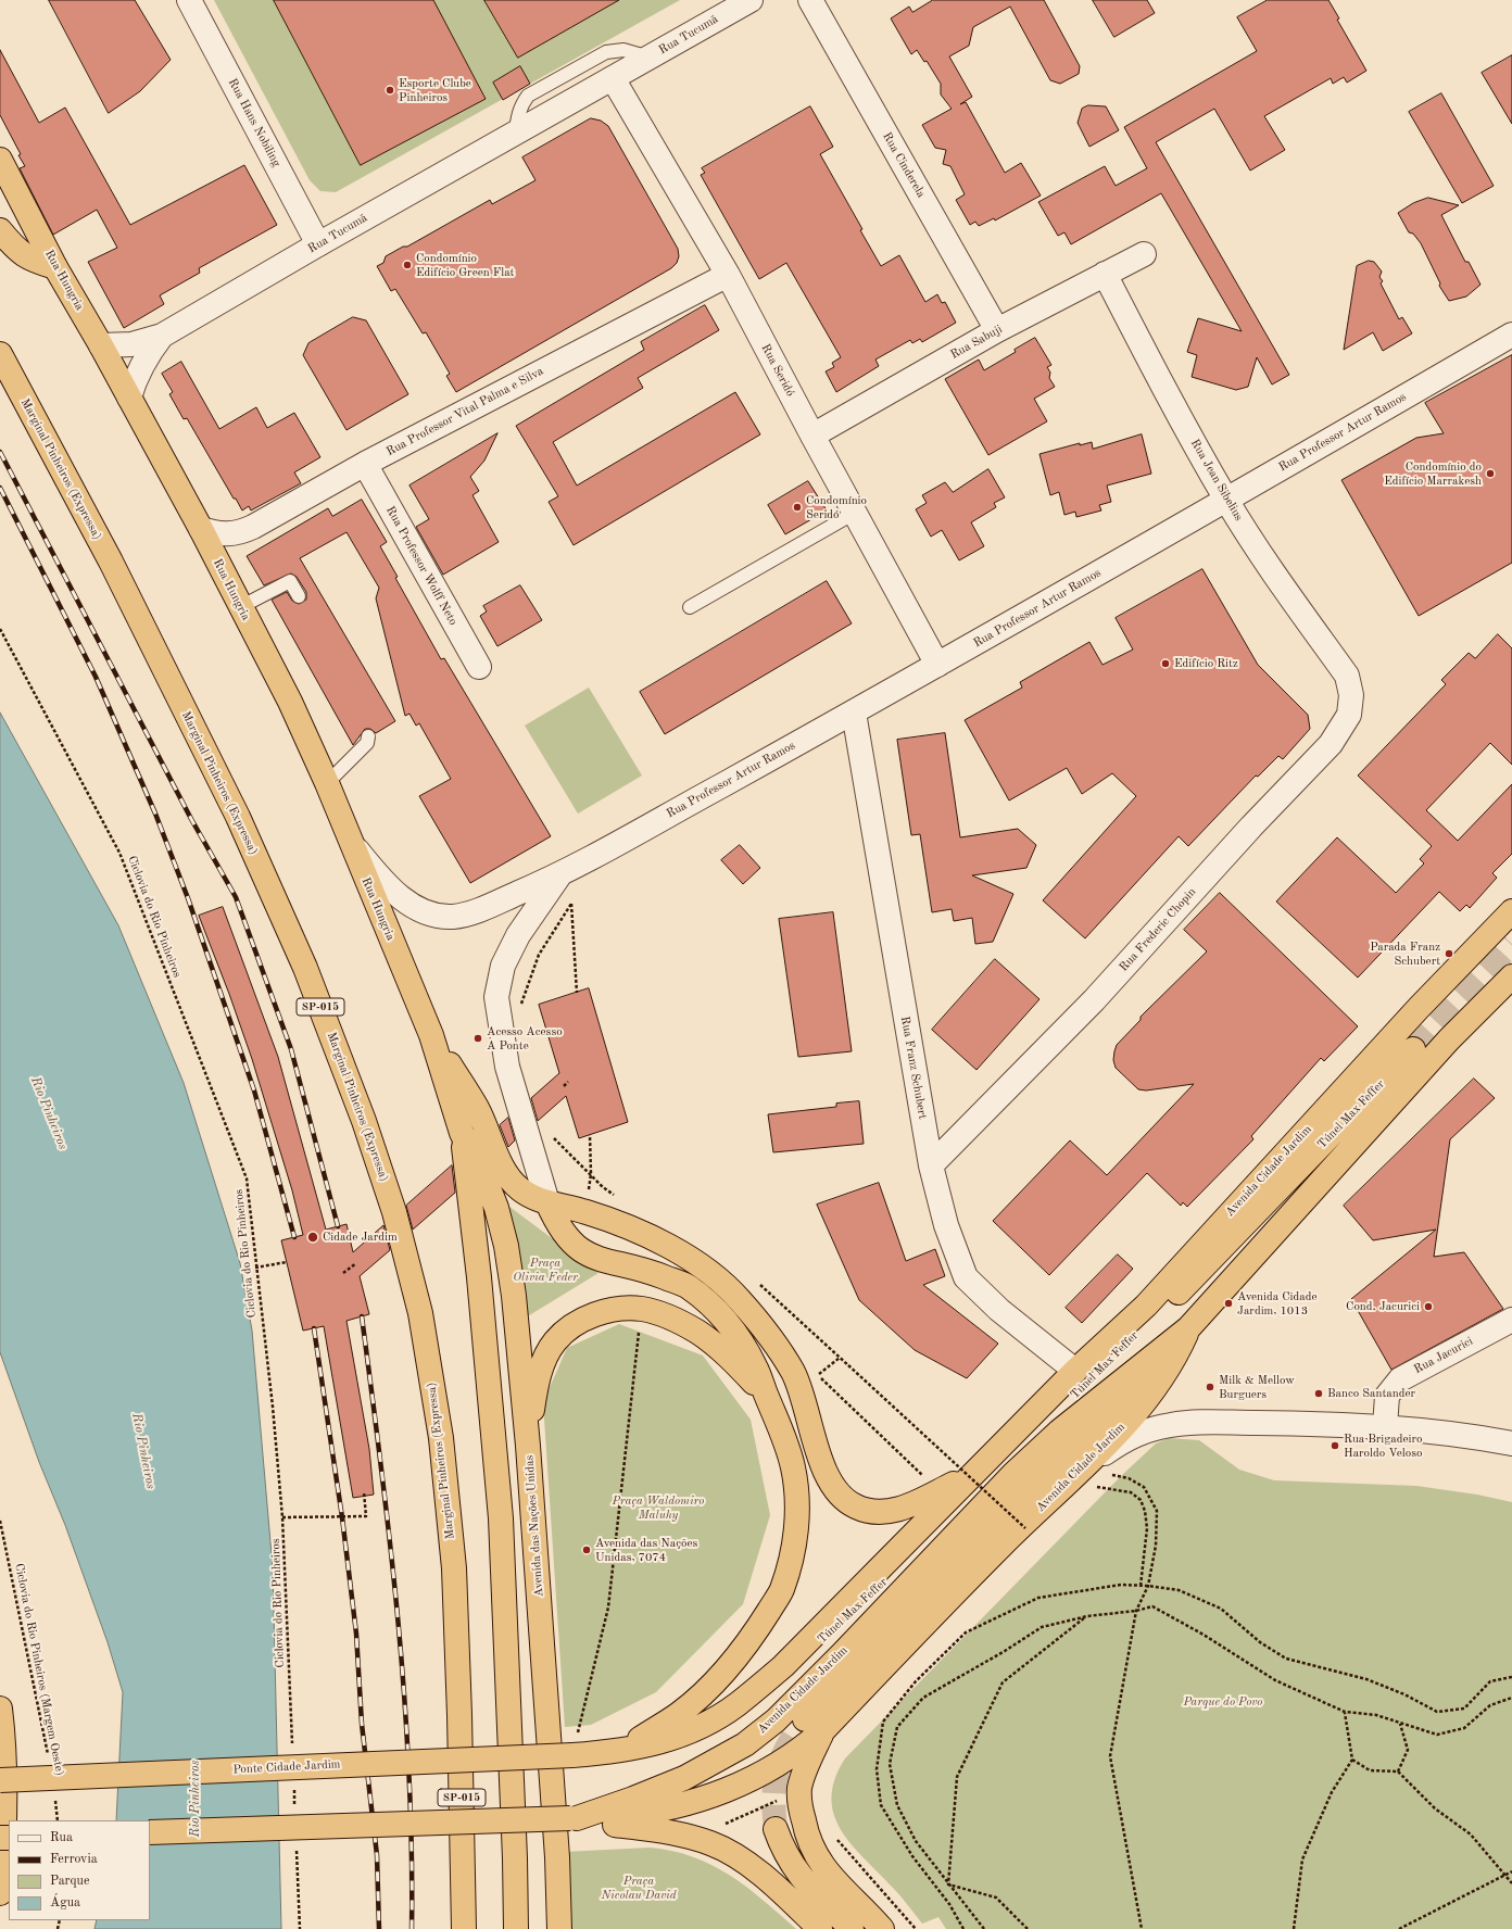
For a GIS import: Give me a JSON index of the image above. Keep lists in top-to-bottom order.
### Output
{
  "streets": {
    "highway": [
      "Rua Hungria",
      "Marginal Pinheiros (Expressa)",
      "SP-015",
      "Túnel Max Feffer",
      "Avenida Cidade Jardim",
      "Avenida das Nações Unidas",
      "Ponte Cidade Jardim"
    ],
    "street": [
      "Rua Tucumã",
      "Rua Hans Nobiling",
      "Rua Cinderela",
      "Rua Sabuji",
      "Rua Seridó",
      "Rua Professor Vital Palma e Silva",
      "Rua Professor Artur Ramos",
      "Rua Jean Sibelius",
      "Rua Professor Wolff Neto",
      "Rua Frederic Chopin",
      "Rua Franz Schubert",
      "Rua Jacurici"
    ],
    "path": ["Ciclovia do Rio Pinheiros", "Ciclovia do Rio Pinheiros (Margem Oeste)"]
  },
  "crossings": [
    ["Rua Tucumã", "Rua Hans Nobiling"],
    ["Rua Tucumã", "Rua Hungria"],
    ["Rua Tucumã", "Rua Seridó"],
    ["Rua Cinderela", "Rua Sabuji"],
    ["Rua Hungria", "Rua Professor Vital Palma e Silva"],
    ["Rua Hungria", "Rua Professor Artur Ramos"],
    ["Rua Hungria", "Avenida das Nações Unidas"],
    ["Rua Sabuji", "Rua Seridó"],
    ["Rua Sabuji", "Rua Jean Sibelius"],
    ["Rua Seridó", "Rua Professor Vital Palma e Silva"],
    ["Rua Seridó", "Rua Professor Artur Ramos"],
    ["Rua Professor Vital Palma e Silva", "Rua Professor Wolff Neto"],
    ["Rua Professor Artur Ramos", "Rua Jean Sibelius"],
    ["Rua Professor Artur Ramos", "Rua Franz Schubert"],
    ["Rua Jean Sibelius", "Rua Frederic Chopin"],
    ["Rua Frederic Chopin", "Rua Franz Schubert"],
    ["Rua Franz Schubert", "Avenida Cidade Jardim"],
    ["Túnel Max Feffer", "Avenida Cidade Jardim"],
    ["Avenida Cidade Jardim", "Ponte Cidade Jardim"]
  ],
  "water": ["Rio Pinheiros"],
  "parks": [
    "Praça Olivia Feder",
    "Praça Waldomiro Maluhy",
    "Parque do Povo",
    "Praça Nicolau David"
  ],
  "places": [
    "Esporte Clube Pinheiros",
    "Condomínio Edifício Green Flat",
    "Condomínio do Edifício Marrakesh",
    "Condomínio Seridó",
    "Edifício Ritz",
    "Parada Franz Schubert",
    "Acesso Acesso A Ponte",
    "Cidade Jardim",
    "Avenida Cidade Jardim, 1013",
    "Cond. Jacurici",
    "Milk & Mellow Burguers",
    "Banco Santander",
    "Rua Brigadeiro Haroldo Veloso",
    "Avenida das Nações Unidas, 7074"
  ],
  "legend": [
    "Rua",
    "Ferrovia",
    "Parque",
    "Água"
  ]
}
